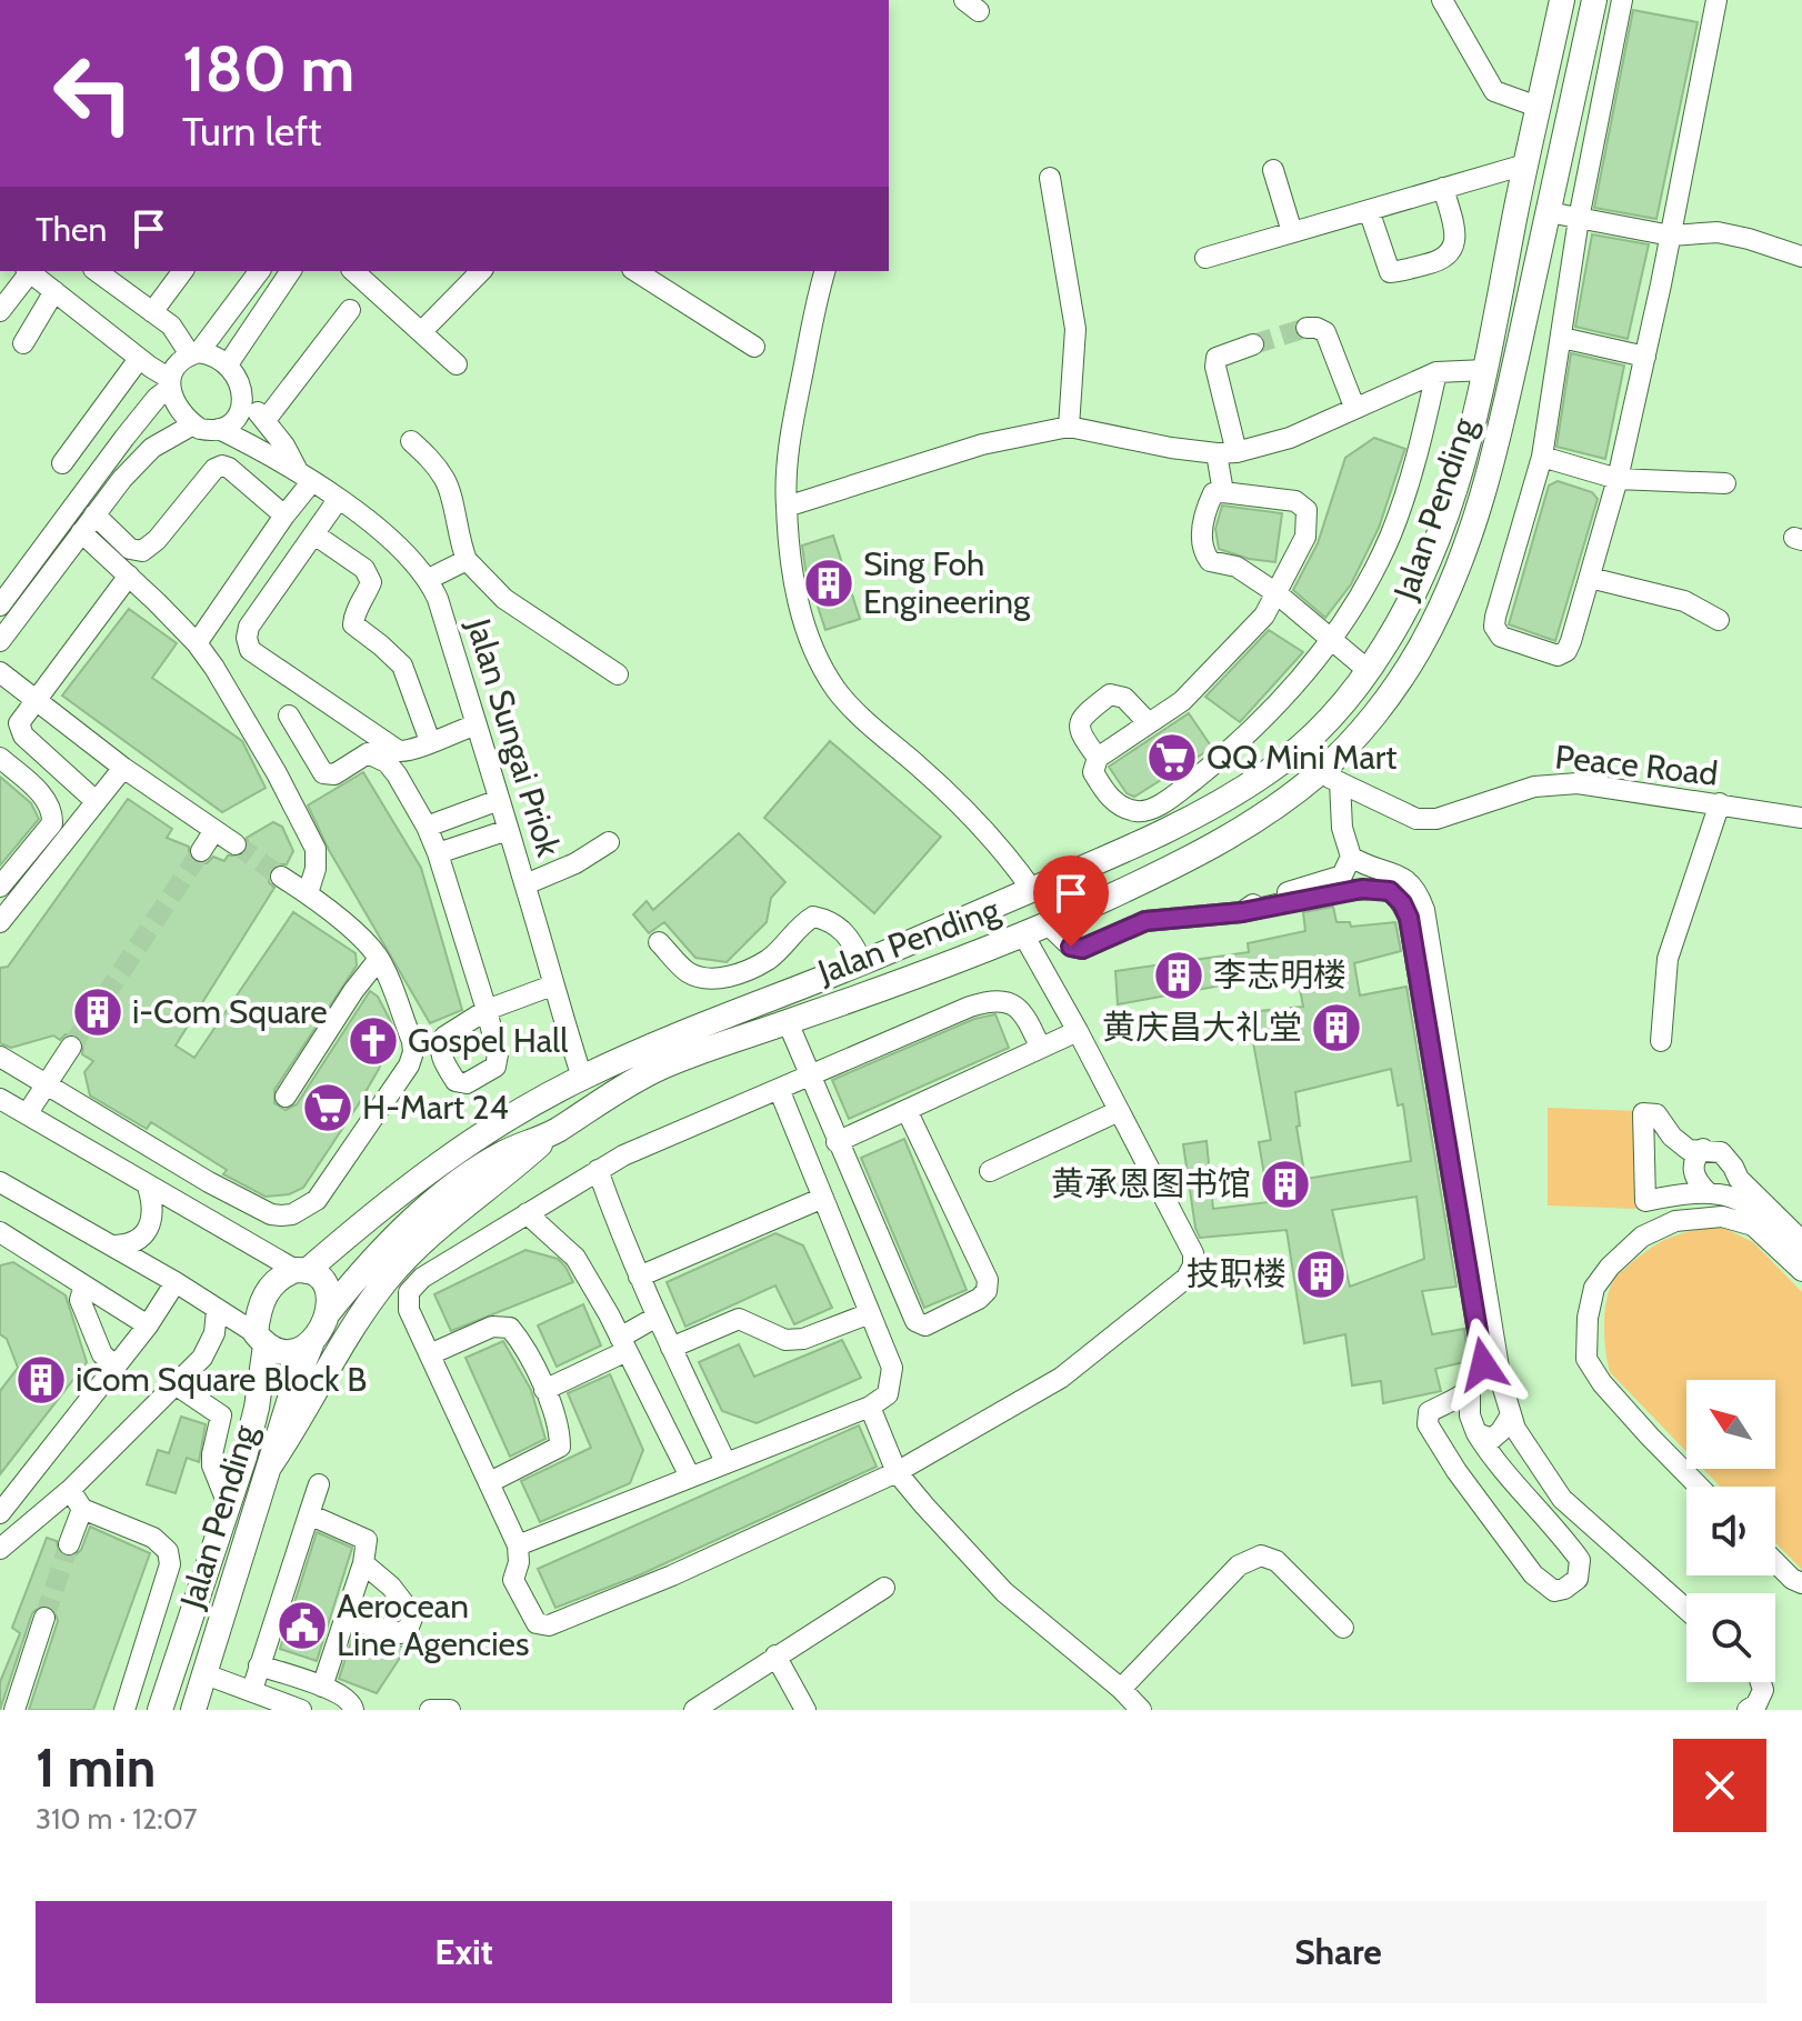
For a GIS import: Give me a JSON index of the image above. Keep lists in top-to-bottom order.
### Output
{
  "streets": {
    "main road": ["Jalan Pending"],
    "street": ["Jalan Sungai Priok", "Peace Road"]
  },
  "crossings": [
    ["Jalan Pending", "Jalan Sungai Priok"],
    ["Jalan Pending", "Peace Road"]
  ],
  "places": {
    "building": [
      "Sing Foh Engineering",
      "李志明楼",
      "i-Com Square",
      "黄庆昌大礼堂",
      "黄承恩图书馆",
      "技职楼",
      "iCom Square Block B"
    ],
    "supermarket": ["QQ Mini Mart", "H-Mart 24"],
    "church": ["Gospel Hall"],
    "public building": ["Aerocean Line Agencies"]
  },
  "north": "top left",
  "page": {
    "turn": ["180 m", "Turn left"],
    "then": "Then",
    "heading": ["1 min", "310 m · 12:07"],
    "buttons": ["Exit", "Share"]
  }
}
